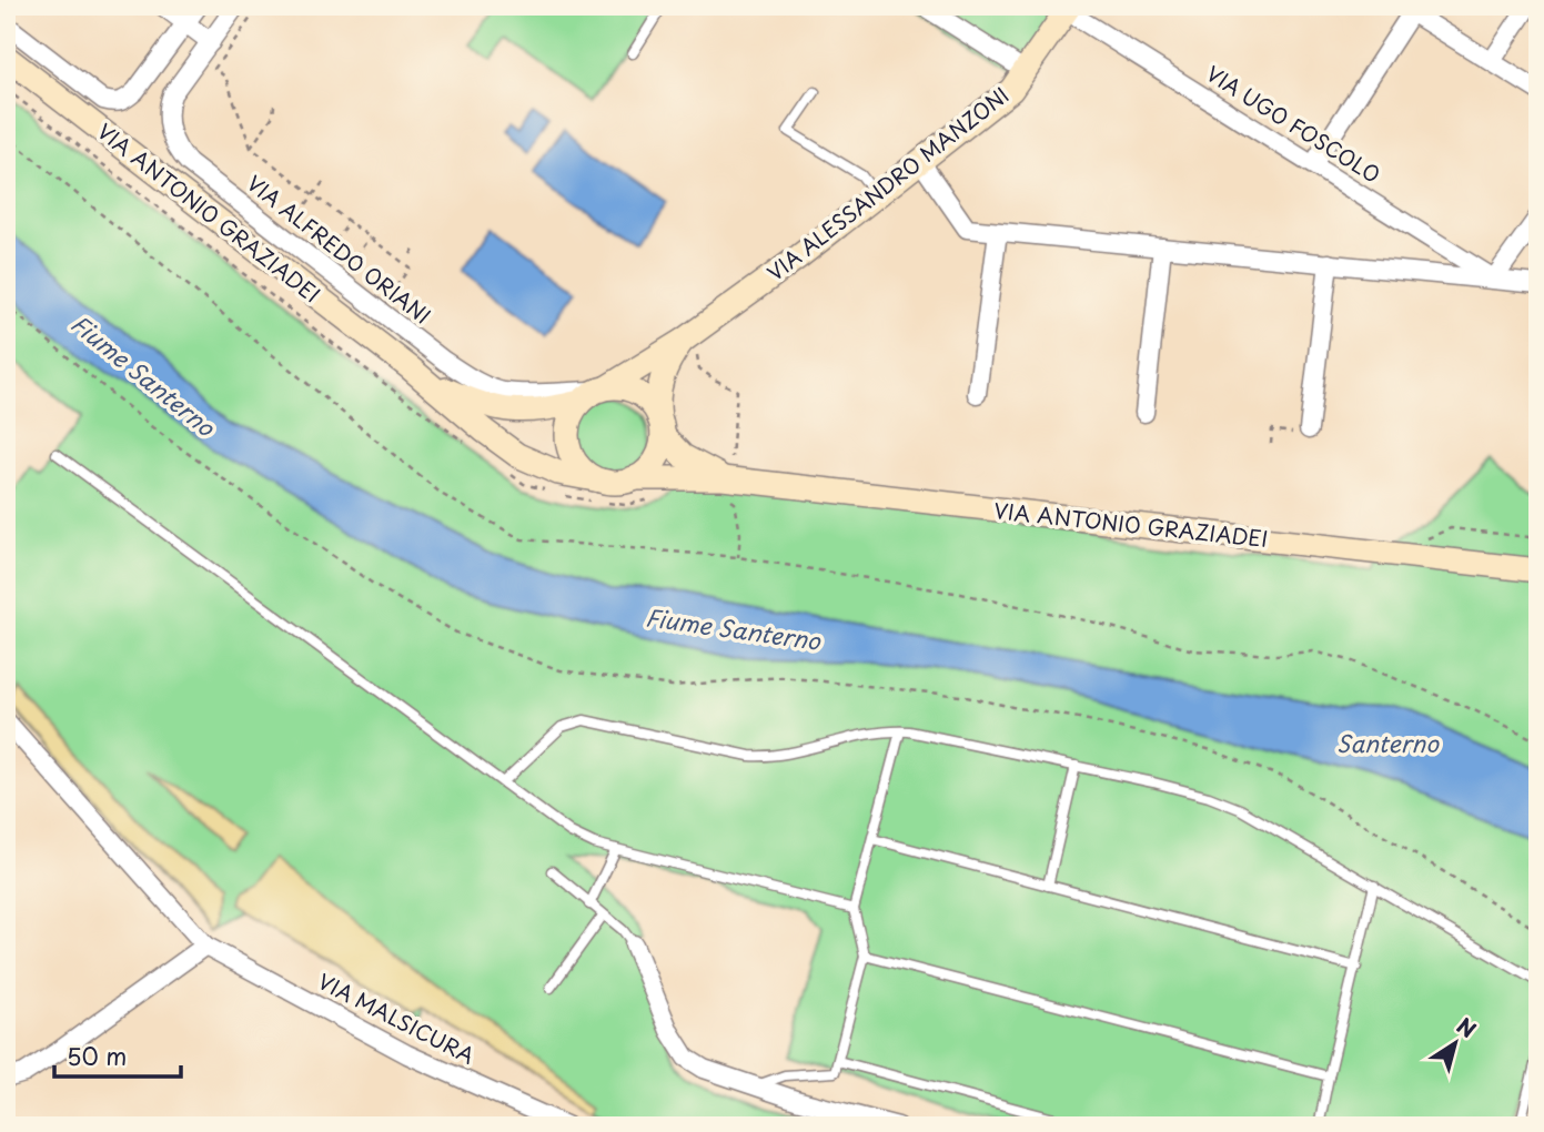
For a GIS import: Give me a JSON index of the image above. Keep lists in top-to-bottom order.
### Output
{
  "streets": {
    "street": [
      "VIA UGO FOSCOLO",
      "VIA ALESSANDRO MANZONI",
      "VIA ANTONIO GRAZIADEI",
      "VIA ALFREDO ORIANI",
      "VIA MALSICURA"
    ]
  },
  "crossings": [
    ["VIA UGO FOSCOLO", "VIA ALESSANDRO MANZONI"],
    ["VIA ALESSANDRO MANZONI", "VIA ANTONIO GRAZIADEI"],
    ["VIA ALESSANDRO MANZONI", "VIA ALFREDO ORIANI"],
    ["VIA ANTONIO GRAZIADEI", "VIA ALFREDO ORIANI"]
  ],
  "water": ["Fiume Santerno", "Santerno"],
  "scale_bar": "50 m",
  "north": "top right"
}
